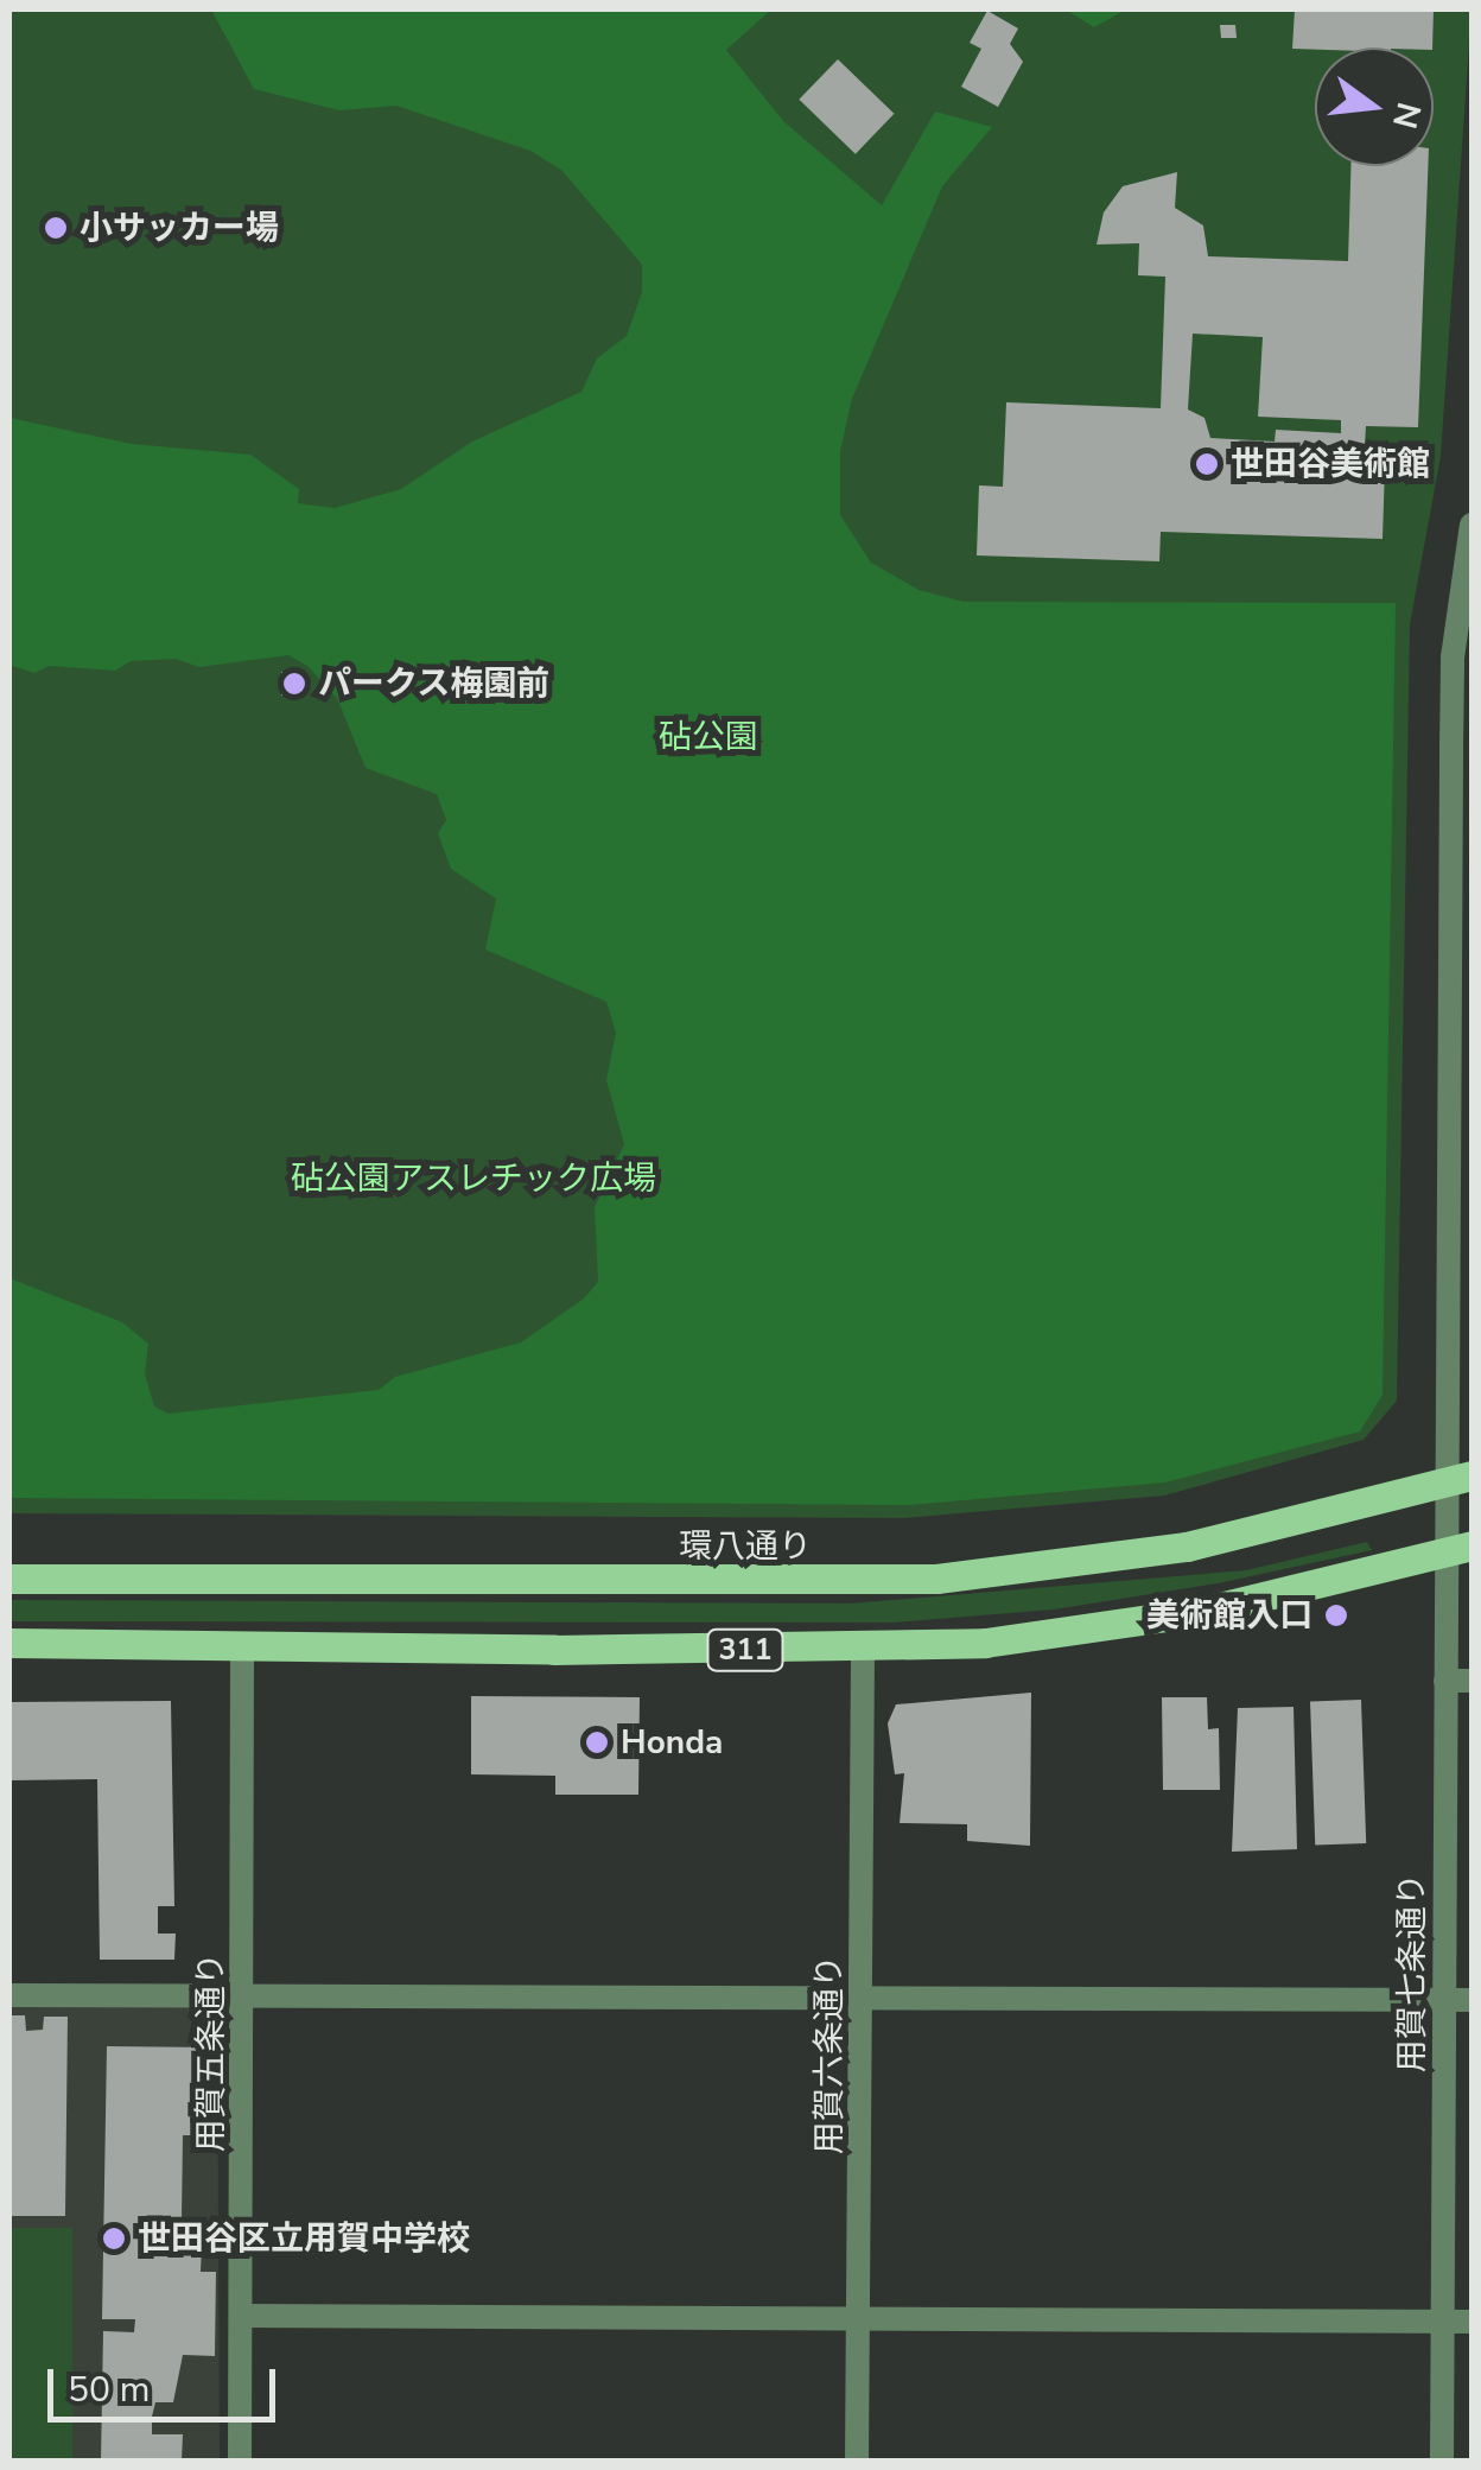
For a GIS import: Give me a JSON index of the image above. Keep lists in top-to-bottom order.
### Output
{
  "streets": {
    "main road": ["環八通り", "311"],
    "street": ["用賀七条通り", "用賀五条通り", "用賀六条通り"]
  },
  "crossings": [
    ["環八通り", "用賀七条通り"],
    ["311", "用賀七条通り"],
    ["311", "用賀五条通り"],
    ["311", "用賀六条通り"]
  ],
  "parks": ["砧公園", "砧公園アスレチック広場"],
  "places": [
    "小サッカー場",
    "世田谷美術館",
    "パークス梅園前",
    "美術館入口",
    "Honda",
    "世田谷区立用賀中学校"
  ],
  "scale_bar": "50 m",
  "north": "right"
}
